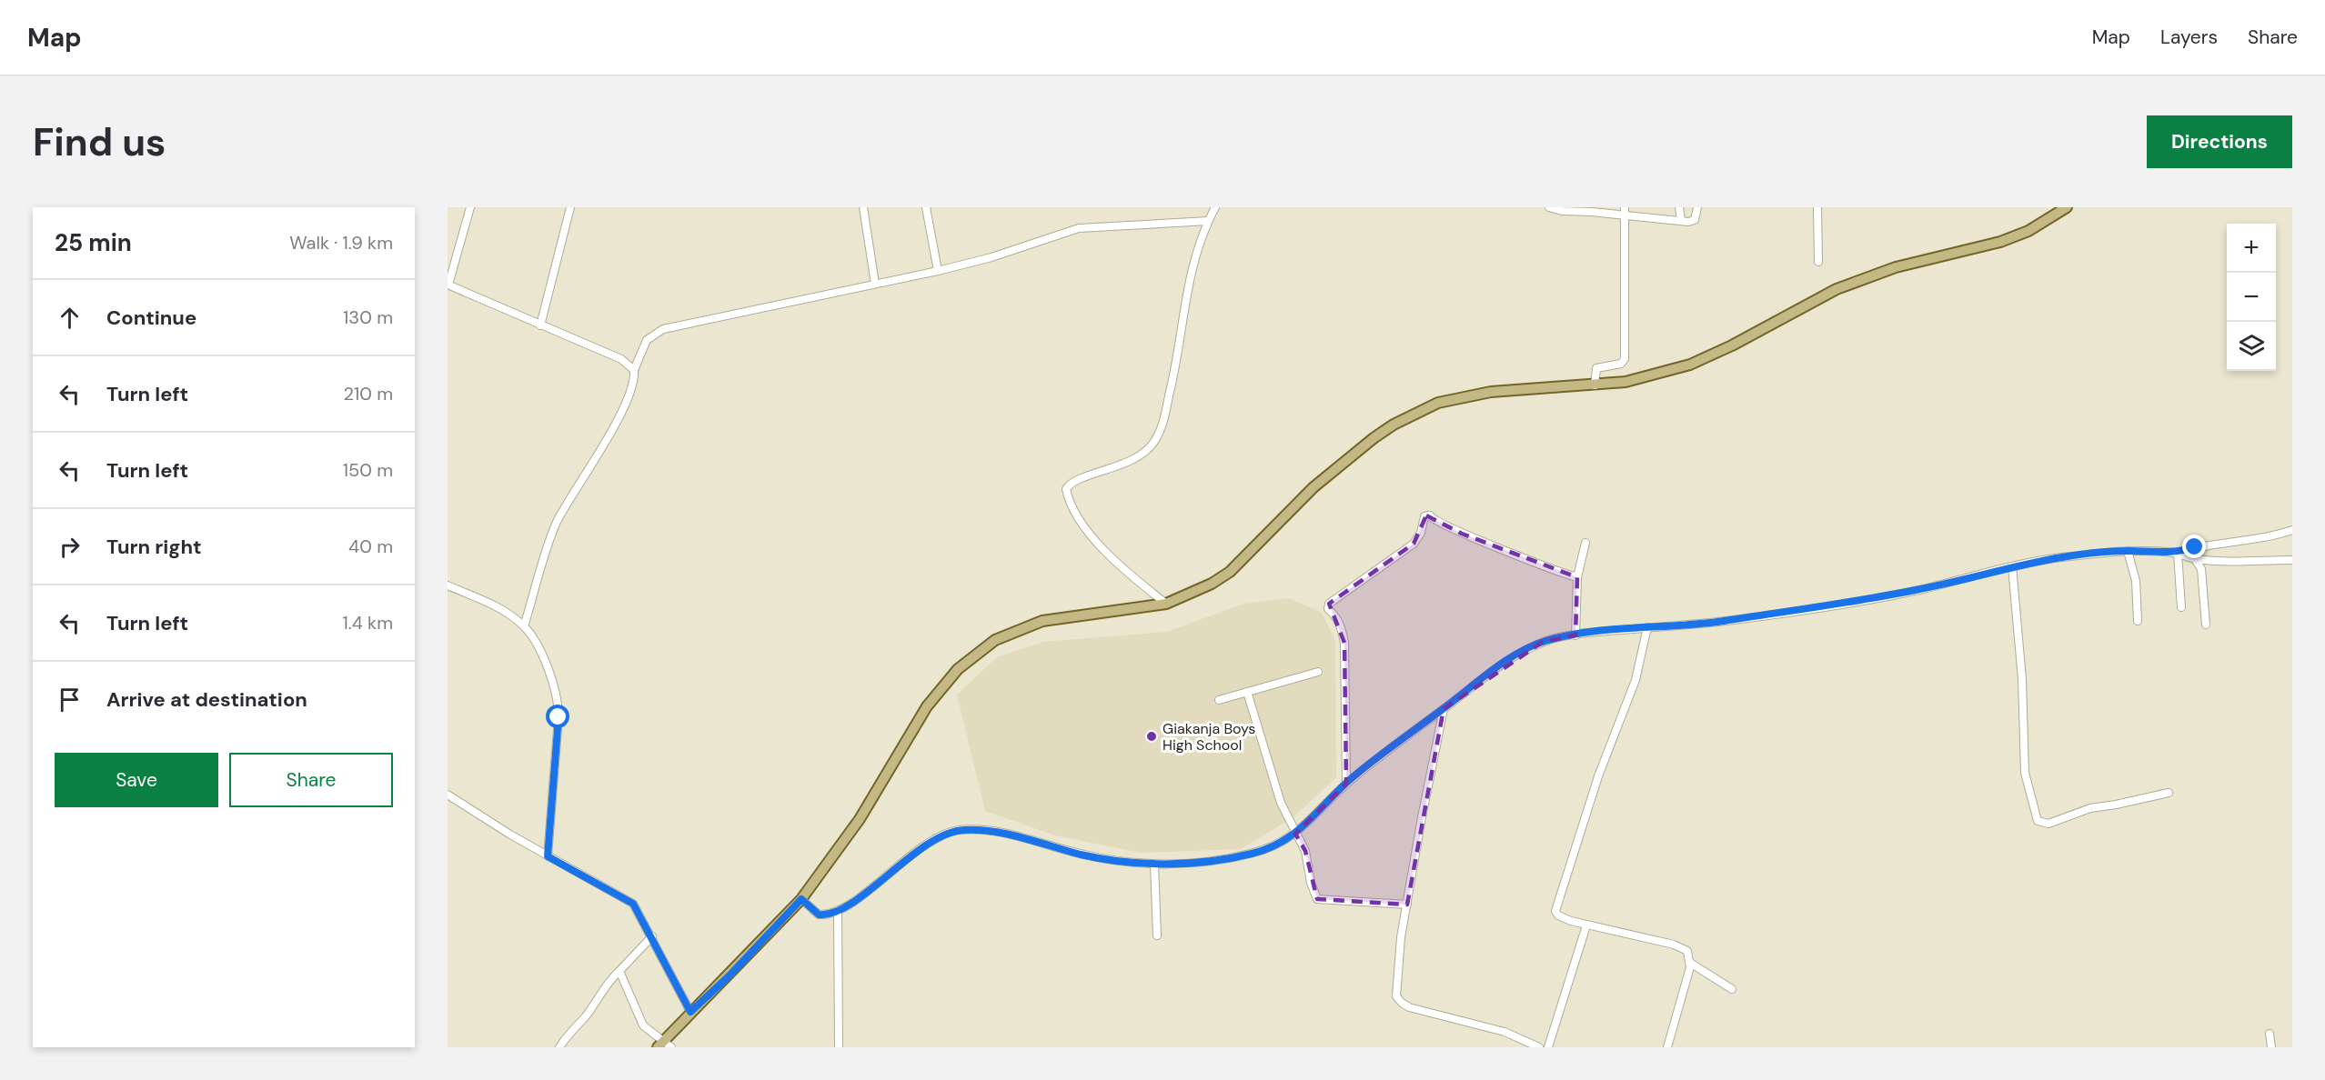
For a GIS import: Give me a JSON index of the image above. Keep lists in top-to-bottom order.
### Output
{
  "places": ["Giakanja Boys High School"],
  "page": {
    "header": "Map",
    "nav": ["Map", "Layers", "Share"],
    "buttons": [
      "Directions",
      ["Save", "Share"]
    ],
    "title": "Find us",
    "heading": ["25 min", "Walk · 1.9 km"],
    "map_buttons": ["+", "−"],
    "list": [
      ["Continue", "130 m"],
      ["Turn left", "210 m"],
      ["Turn left", "150 m"],
      ["Turn right", "40 m"],
      ["Turn left", "1.4 km"],
      "Arrive at destination"
    ]
  }
}
